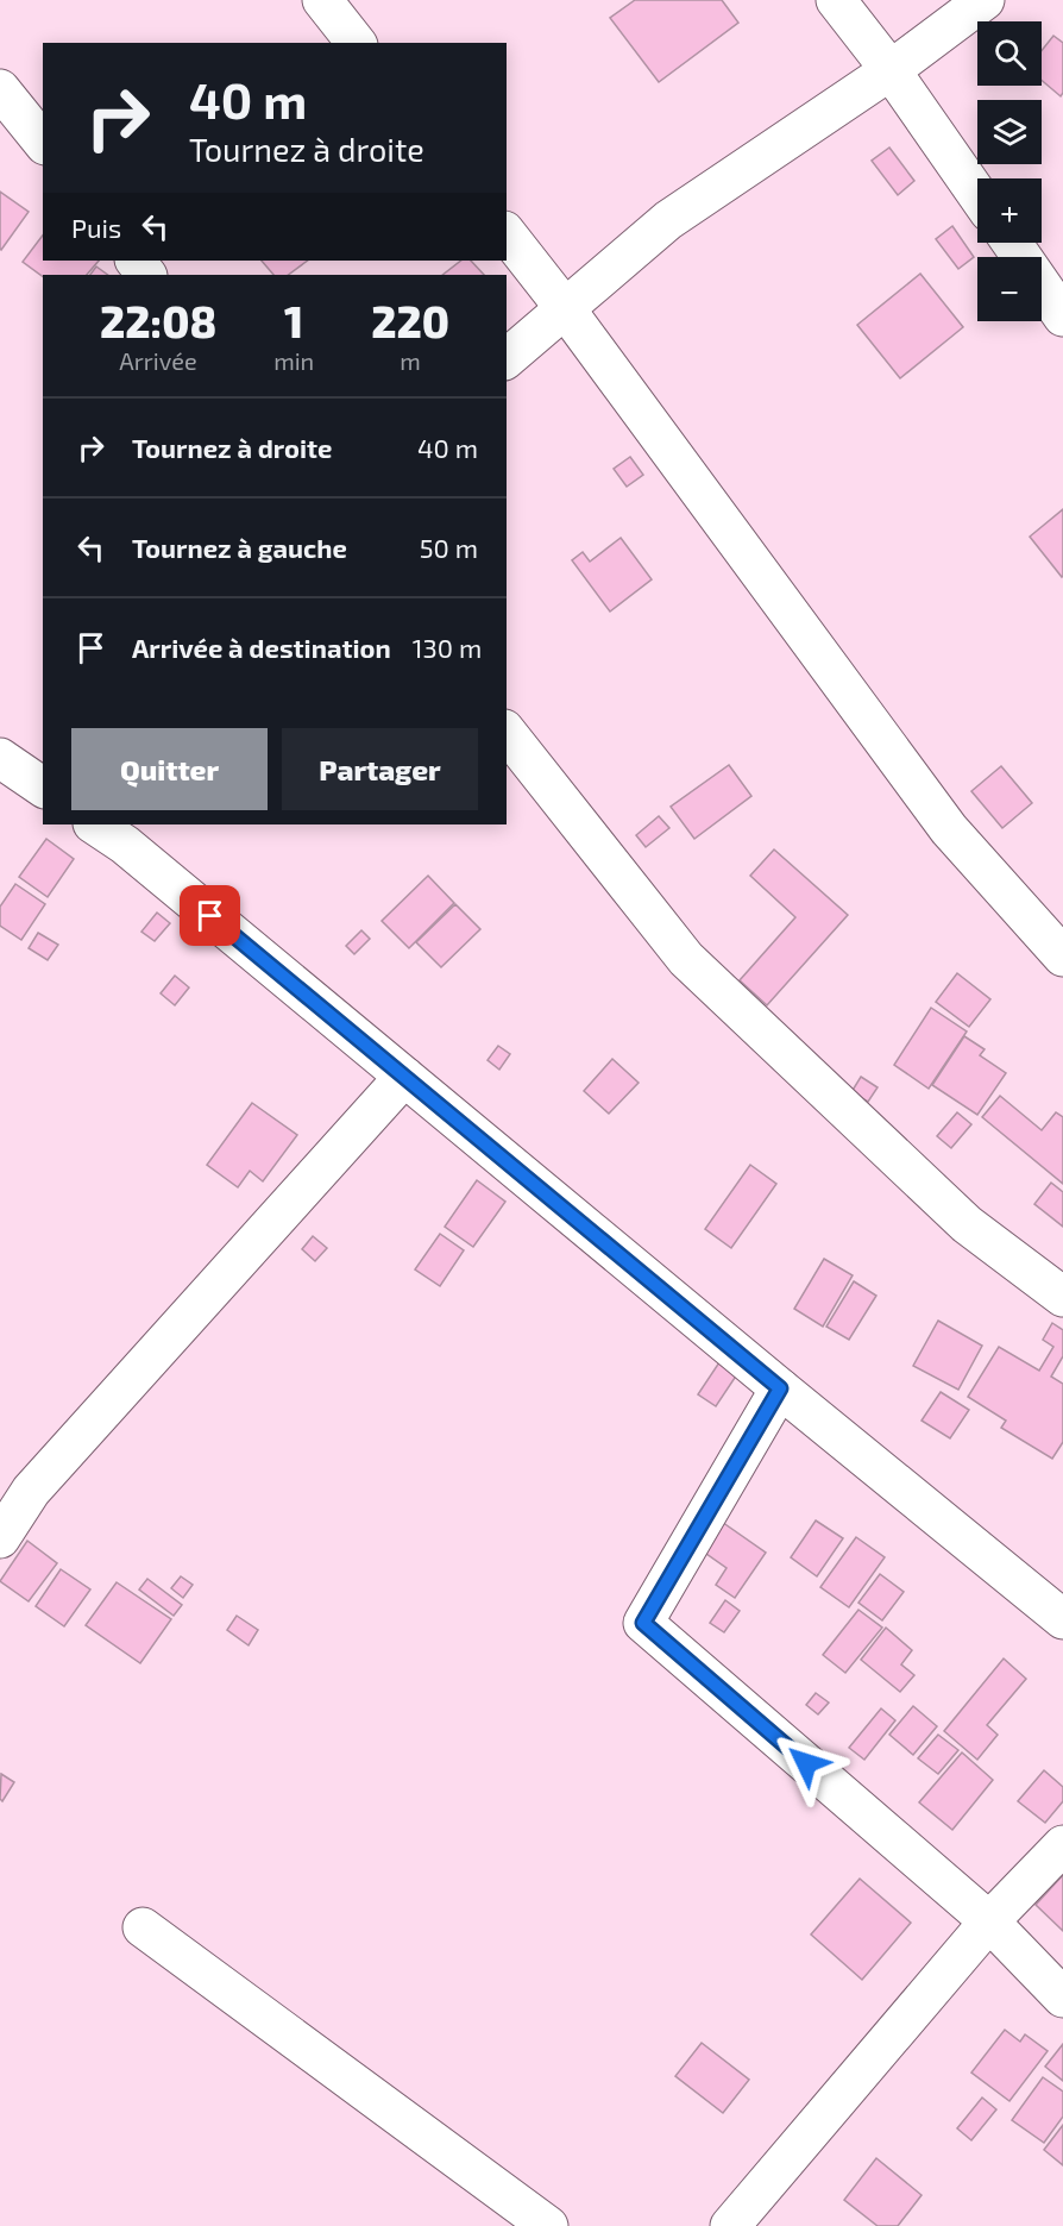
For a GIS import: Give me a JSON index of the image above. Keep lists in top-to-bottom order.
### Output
{
  "page": {
    "map_buttons": ["+", "−"],
    "turn": ["40 m", "Tournez à droite"],
    "then": "Puis",
    "eta": [
      "22:08",
      "Arrivée",
      "1",
      "min",
      "220",
      "m"
    ],
    "list": [
      {
        "name": "Tournez à droite",
        "value": "40 m"
      },
      {
        "name": "Tournez à gauche",
        "value": "50 m"
      },
      {
        "name": "Arrivée à destination",
        "value": "130 m"
      }
    ],
    "buttons": ["Quitter", "Partager"]
  }
}
